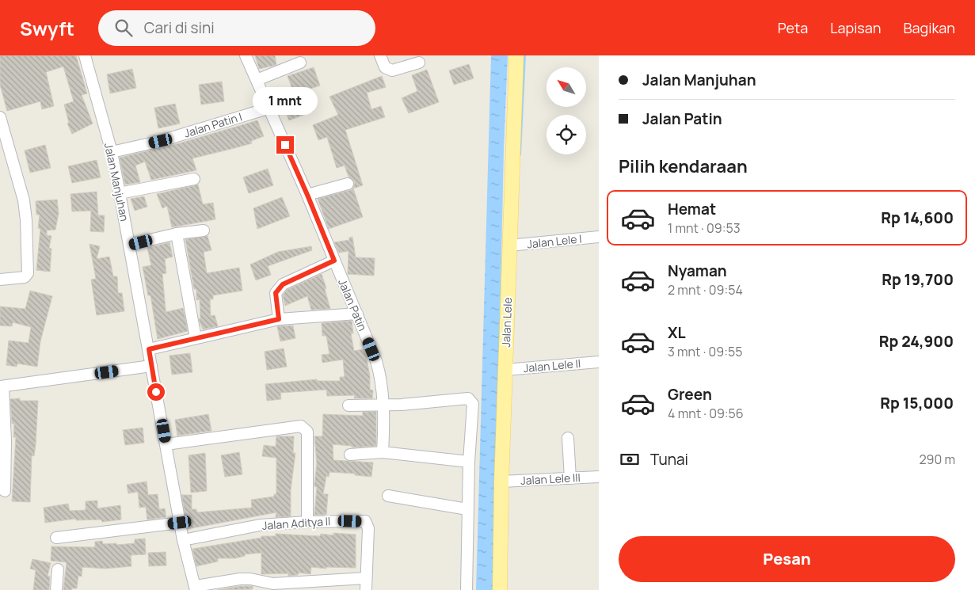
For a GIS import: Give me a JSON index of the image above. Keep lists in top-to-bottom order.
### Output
{
  "streets": {
    "main road": ["Jalan Lele"],
    "street": [
      "Jalan Patin I",
      "Jalan Manjuhan",
      "Jalan Lele I",
      "Jalan Patin",
      "Jalan Lele II",
      "Jalan Lele III",
      "Jalan Aditya II"
    ]
  },
  "crossings": [
    ["Jalan Patin I", "Jalan Manjuhan"],
    ["Jalan Patin I", "Jalan Patin"],
    ["Jalan Manjuhan", "Jalan Aditya II"],
    ["Jalan Lele I", "Jalan Lele"],
    ["Jalan Lele", "Jalan Lele II"],
    ["Jalan Lele", "Jalan Lele III"]
  ],
  "north": "top left",
  "page": {
    "header": "Swyft",
    "search": "Cari di sini",
    "nav": ["Peta", "Lapisan", "Bagikan"],
    "banner": ["Jalan Manjuhan", "Jalan Patin"],
    "bubble": "1 mnt",
    "heading": "Pilih kendaraan",
    "list": [
      {
        "name": "Hemat",
        "note": "1 mnt · 09:53",
        "value": "Rp 14,600"
      },
      {
        "name": "Nyaman",
        "note": "2 mnt · 09:54",
        "value": "Rp 19,700"
      },
      {
        "name": "XL",
        "note": "3 mnt · 09:55",
        "value": "Rp 24,900"
      },
      {
        "name": "Green",
        "note": "4 mnt · 09:56",
        "value": "Rp 15,000"
      }
    ],
    "pay": ["Tunai", "290 m"],
    "buttons": "Pesan"
  }
}
